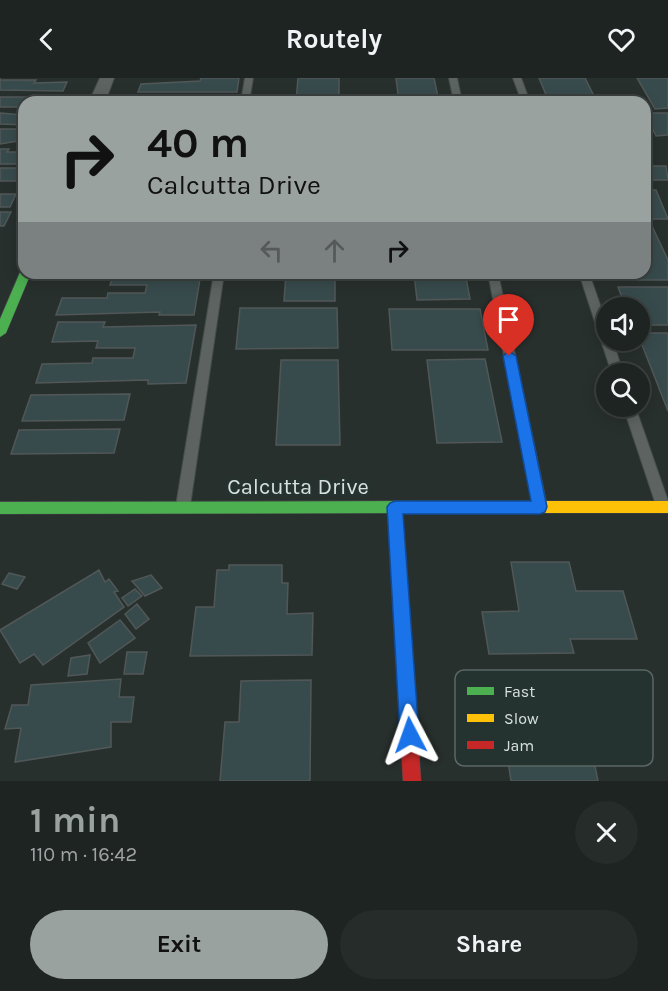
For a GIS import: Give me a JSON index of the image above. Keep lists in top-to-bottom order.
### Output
{
  "streets": {
    "street": ["Calcutta Drive"]
  },
  "legend": ["Fast", "Slow", "Jam"],
  "page": {
    "header": "Routely",
    "turn": ["40 m", "Calcutta Drive"],
    "heading": ["1 min", "110 m · 16:42"],
    "buttons": ["Exit", "Share"]
  }
}
